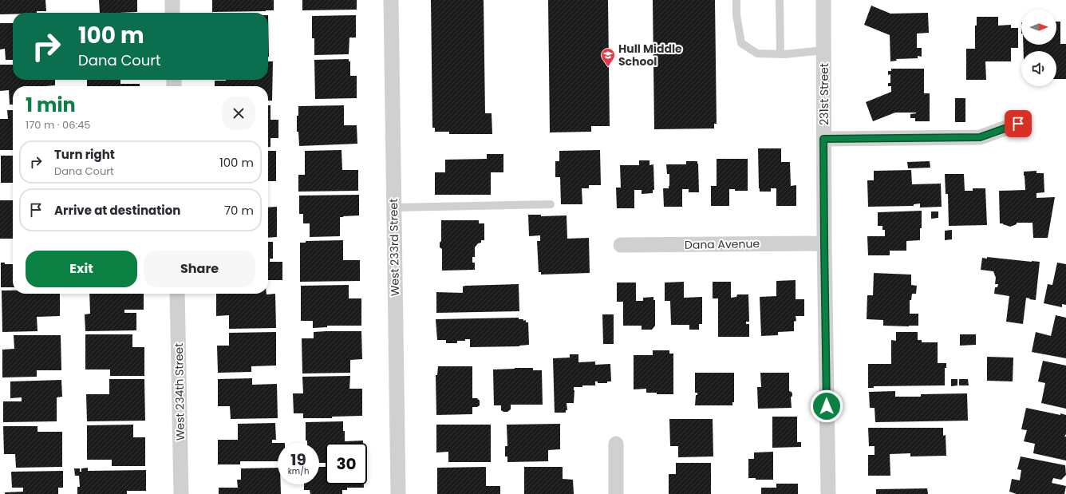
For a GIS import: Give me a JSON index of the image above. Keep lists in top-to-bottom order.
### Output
{
  "streets": {
    "street": [
      "231st Street",
      "Dana Avenue",
      "West 233rd Street",
      "West 234th Street"
    ]
  },
  "crossings": [
    ["231st Street", "Dana Avenue"]
  ],
  "places": {
    "school or university": ["Hull Middle School"]
  },
  "north": "right",
  "page": {
    "turn": ["100 m", "Dana Court"],
    "heading": ["1 min", "170 m · 06:45"],
    "list": [
      {
        "name": "Turn right",
        "note": "Dana Court",
        "value": "100 m"
      },
      {
        "name": "Arrive at destination",
        "value": "70 m"
      }
    ],
    "buttons": ["Exit", "Share"],
    "speed": "19 km/h",
    "limit": "30"
  }
}
